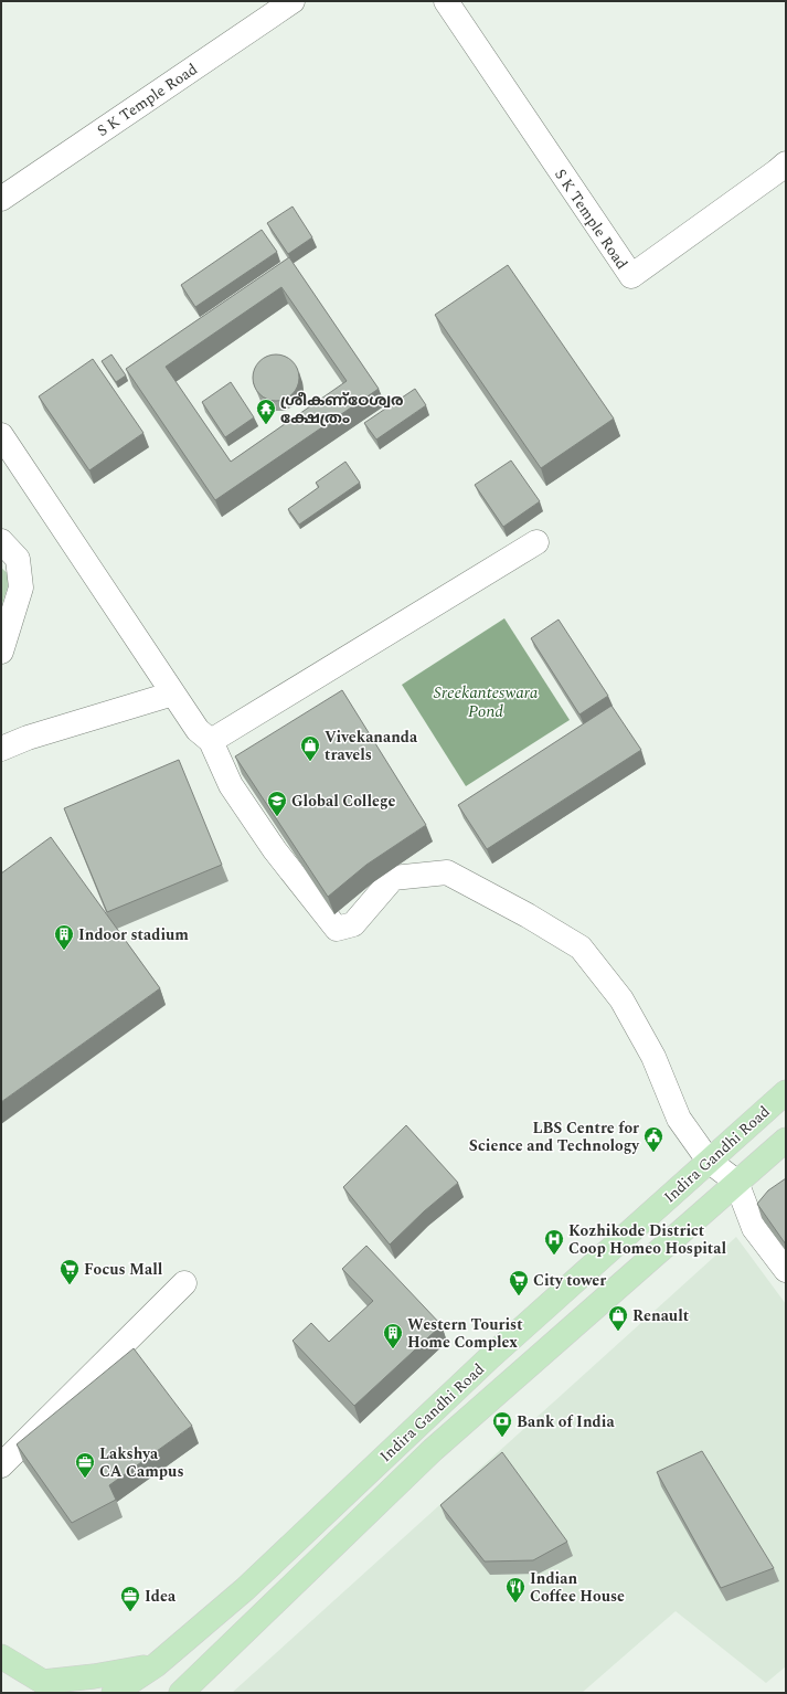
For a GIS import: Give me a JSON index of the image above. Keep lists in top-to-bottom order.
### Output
{
  "streets": {
    "main road": ["Indira Gandhi Road"],
    "street": ["S K Temple Road"]
  },
  "water": ["Sreekanteswara Pond"],
  "places": {
    "temple": ["ശ്രീകണ്ഠേശ്വര ക്ഷേത്രം"],
    "shop": ["Vivekananda travels", "Renault"],
    "school or university": ["Global College"],
    "building": ["Indoor stadium", "Western Tourist Home Complex"],
    "public building": ["LBS Centre for Science and Technology"],
    "hospital": ["Kozhikode District Coop Homeo Hospital"],
    "supermarket": ["Focus Mall", "City tower"],
    "bank": ["Bank of India"],
    "office": ["Lakshya CA Campus", "Idea"],
    "restaurant": ["Indian Coffee House"]
  }
}
